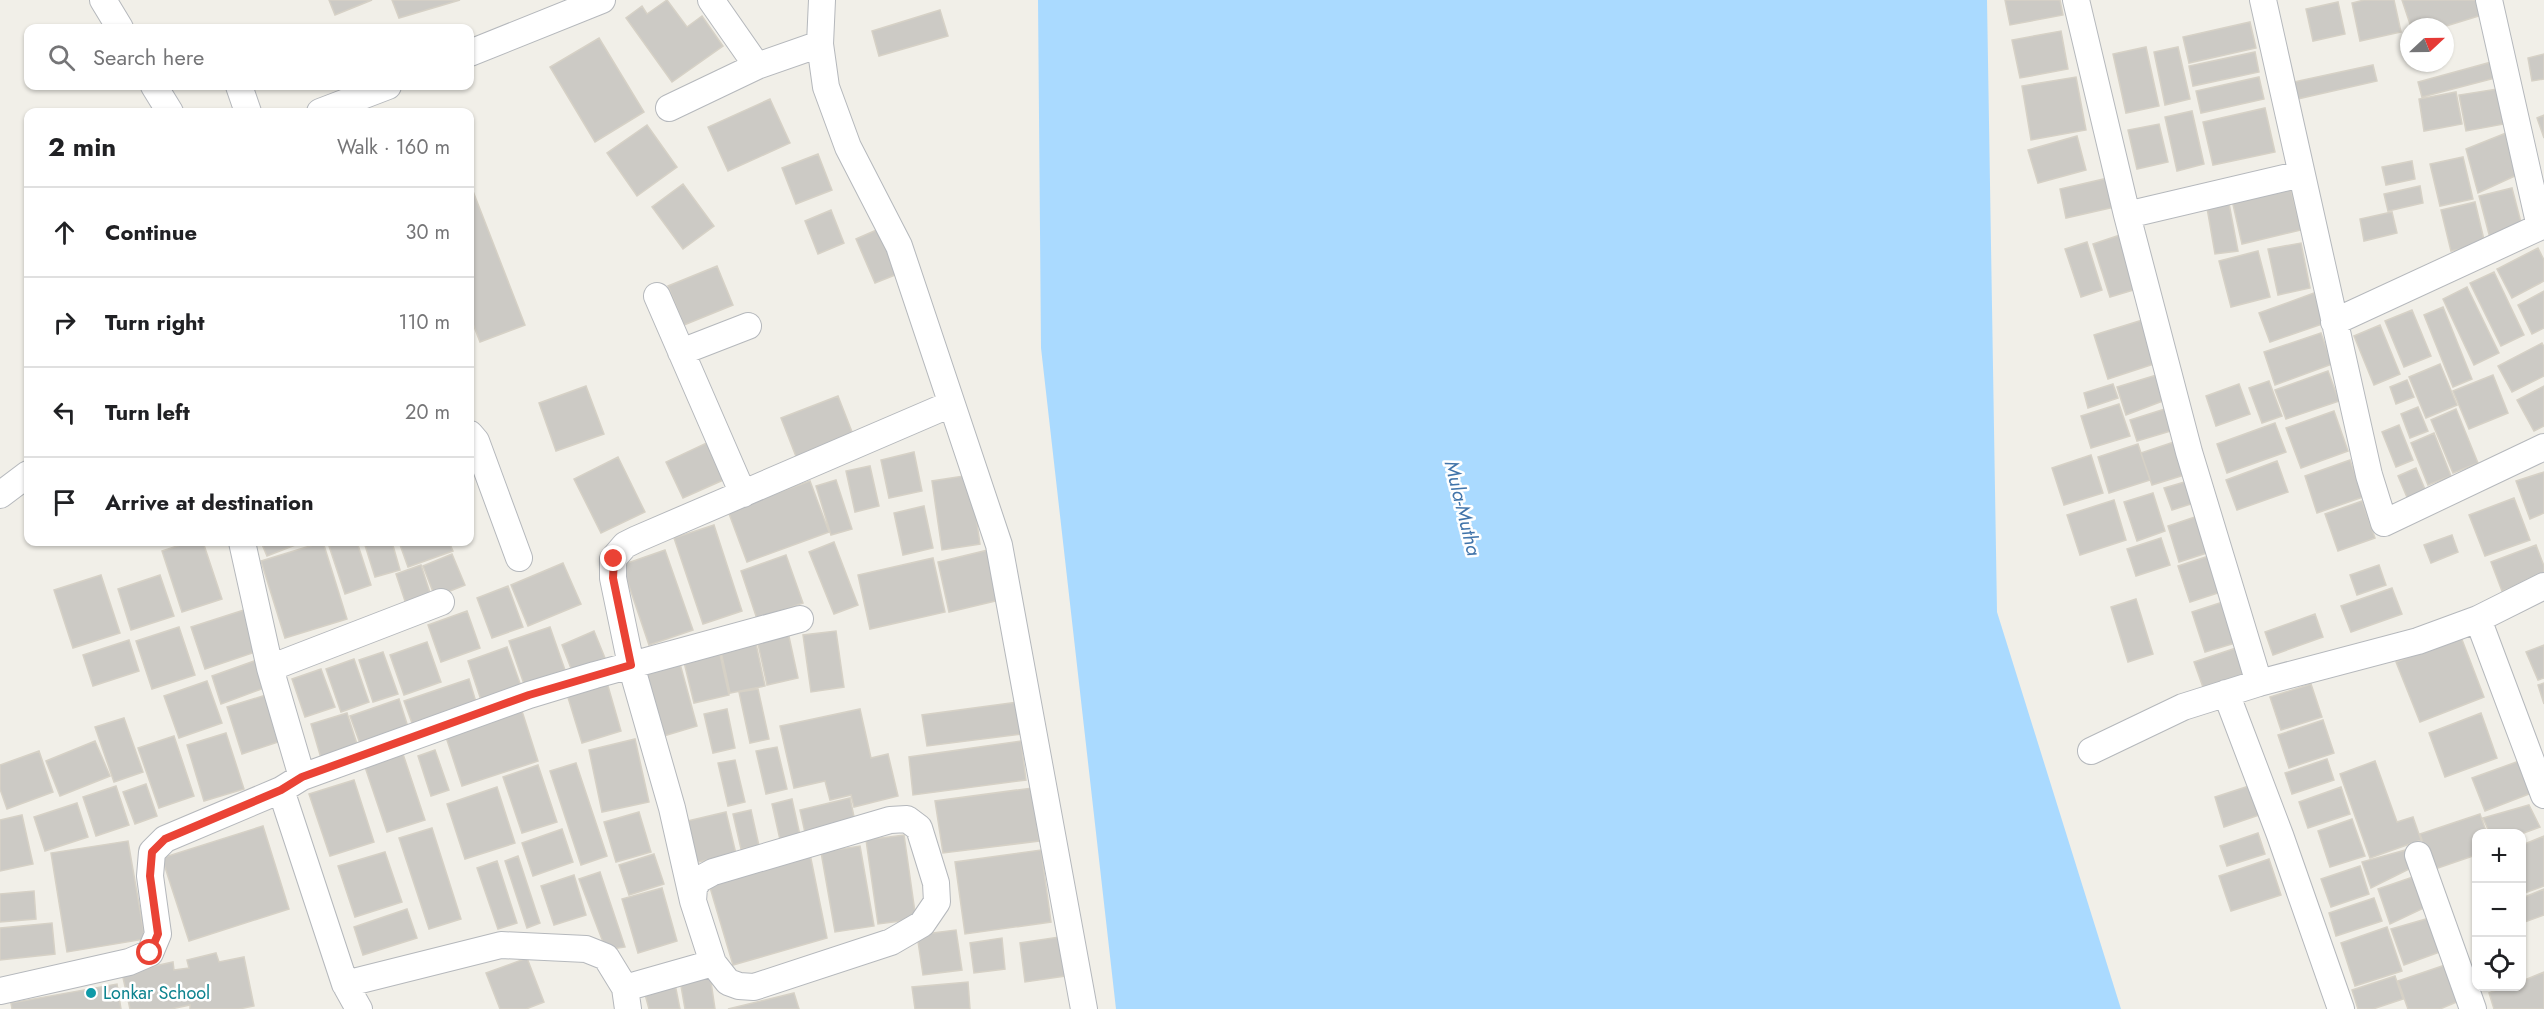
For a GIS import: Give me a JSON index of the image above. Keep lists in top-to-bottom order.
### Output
{
  "water": ["Mula-Mutha"],
  "places": ["Lonkar School"],
  "north": "right",
  "page": {
    "search": "Search here",
    "heading": ["2 min", "Walk · 160 m"],
    "list": [
      ["Continue", "30 m"],
      ["Turn right", "110 m"],
      ["Turn left", "20 m"],
      "Arrive at destination"
    ],
    "map_buttons": ["+", "−"]
  }
}
